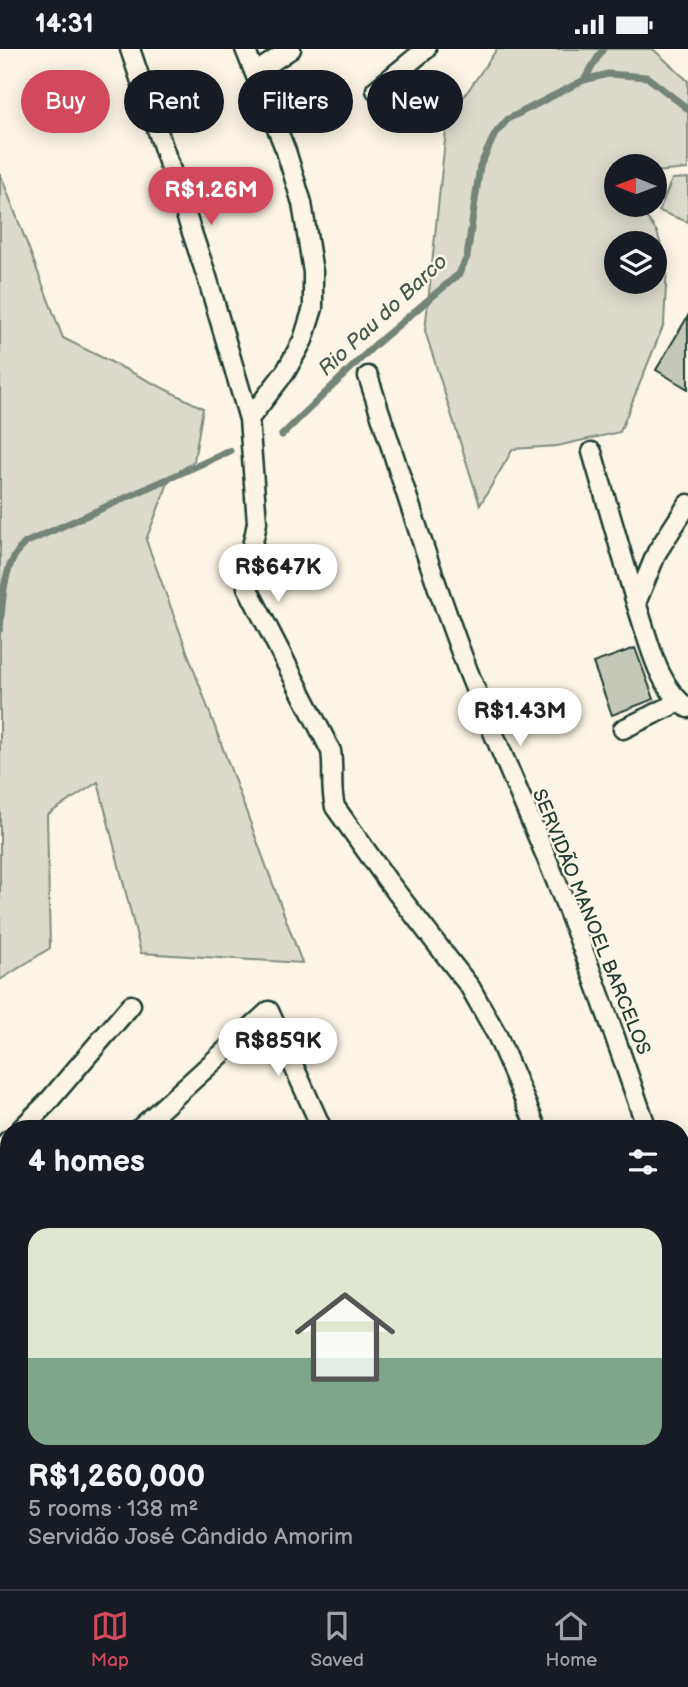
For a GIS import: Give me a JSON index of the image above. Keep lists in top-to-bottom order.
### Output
{
  "streets": {
    "street": ["SERVIDÃO MANOEL BARCELOS"]
  },
  "water": ["Rio Pau do Barco"],
  "north": "left",
  "page": {
    "status": "14:31",
    "chip": [
      "Buy",
      "Rent",
      "Filters",
      "New"
    ],
    "price": [
      "R$1.26M",
      "R$647K",
      "R$1.43M",
      "R$859K"
    ],
    "heading": "4 homes",
    "list": [
      {
        "name": "R$1,260,000",
        "note": "5 rooms · 138 m² · Servidão José Cândido Amorim"
      }
    ],
    "tabs": ["Map", "Saved", "Home"]
  }
}
